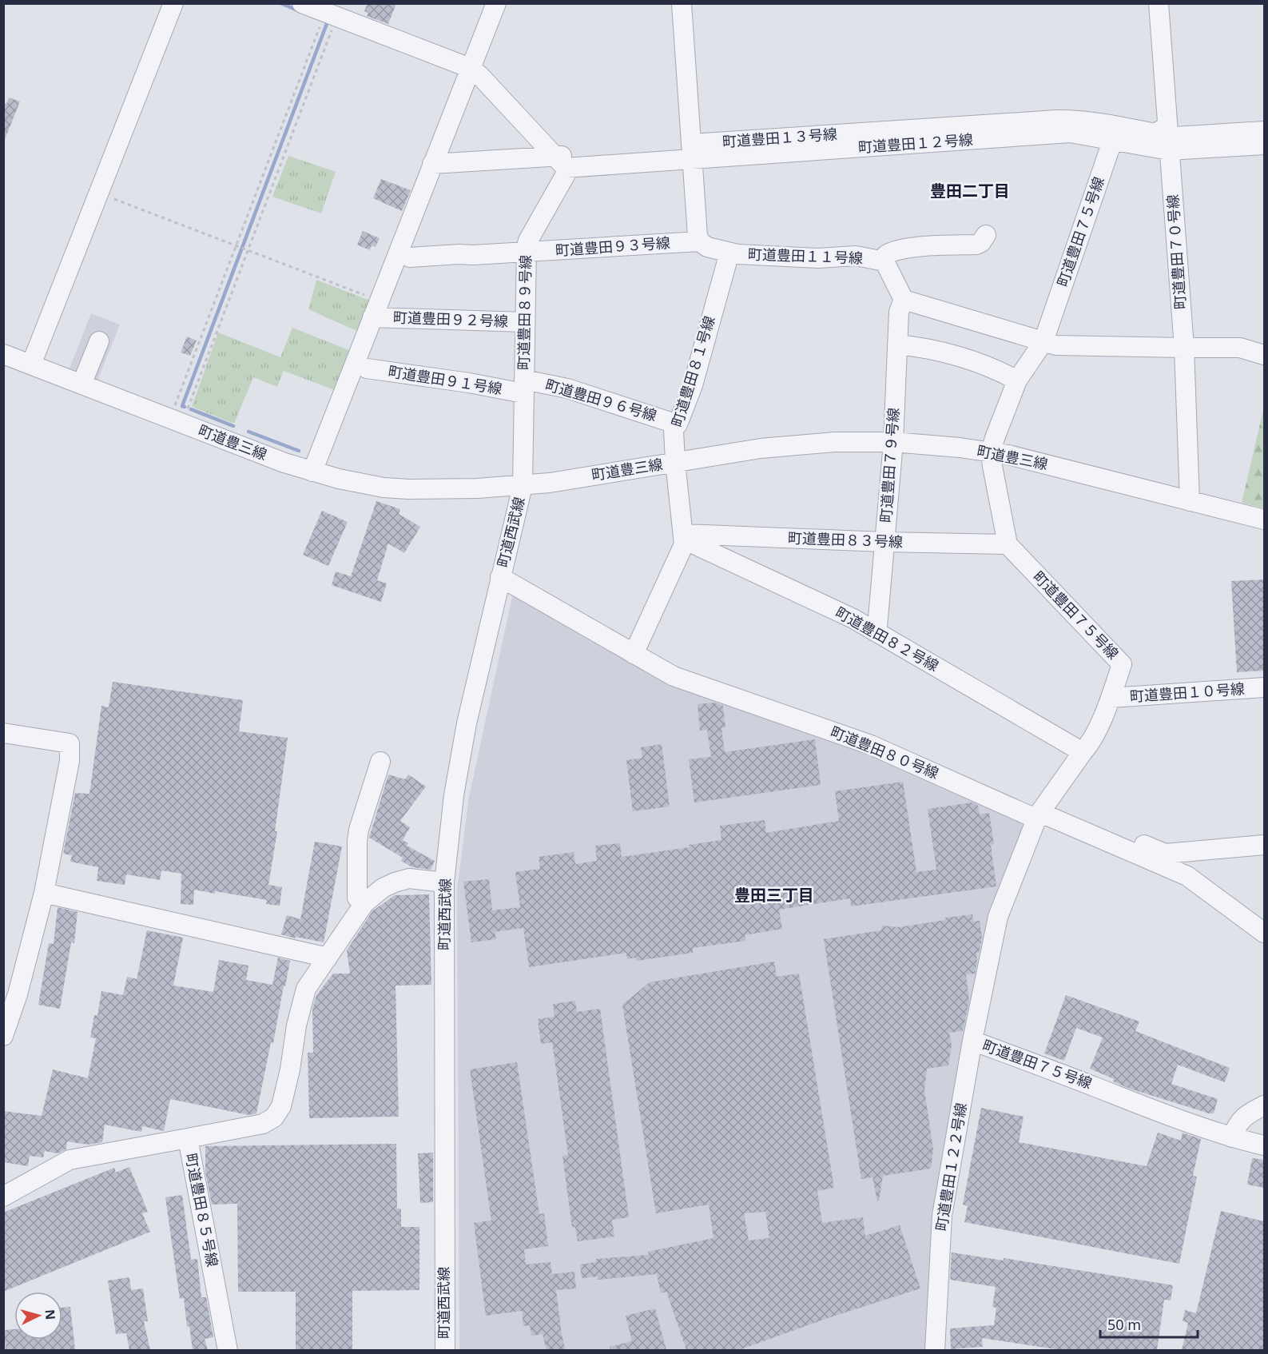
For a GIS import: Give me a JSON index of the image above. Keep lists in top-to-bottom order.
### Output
{
  "streets": {
    "street": [
      "町道豊田１３号線",
      "町道豊田１２号線",
      "町道豊田７５号線",
      "町道豊田９３号線",
      "町道豊田７０号線",
      "町道豊田１１号線",
      "町道豊田８９号線",
      "町道豊田９２号線",
      "町道豊田８１号線",
      "町道豊田９１号線",
      "町道豊田９６号線",
      "町道豊三線",
      "町道豊田７９号線",
      "町道西武線",
      "町道豊田８３号線",
      "町道豊田８２号線",
      "町道豊田１０号線",
      "町道豊田８０号線",
      "町道豊田１２２号線",
      "町道豊田８５号線"
    ]
  },
  "crossings": [
    ["町道豊田１３号線", "町道豊田１２号線"],
    ["町道豊田１３号線", "町道豊田７０号線"],
    ["町道豊田１２号線", "町道豊田７５号線"],
    ["町道豊田１２号線", "町道豊田７０号線"],
    ["町道豊田１２号線", "町道豊田８９号線"],
    ["町道豊田７５号線", "町道豊三線"],
    ["町道豊田７５号線", "町道豊田８３号線"],
    ["町道豊田７５号線", "町道豊田８２号線"],
    ["町道豊田７５号線", "町道豊田１０号線"],
    ["町道豊田７５号線", "町道豊田８０号線"],
    ["町道豊田７５号線", "町道豊田１２２号線"],
    ["町道豊田９３号線", "町道豊田１１号線"],
    ["町道豊田９３号線", "町道豊田８９号線"],
    ["町道豊田７０号線", "町道豊三線"],
    ["町道豊田１１号線", "町道豊田８１号線"],
    ["町道豊田１１号線", "町道豊田７９号線"],
    ["町道豊田８９号線", "町道豊田９２号線"],
    ["町道豊田８９号線", "町道豊田９１号線"],
    ["町道豊田８９号線", "町道豊田９６号線"],
    ["町道豊田８９号線", "町道豊三線"],
    ["町道豊田８９号線", "町道西武線"],
    ["町道豊田８１号線", "町道豊田９６号線"],
    ["町道豊田８１号線", "町道豊三線"],
    ["町道豊田８１号線", "町道豊田８３号線"],
    ["町道豊田８１号線", "町道豊田８２号線"],
    ["町道豊田８１号線", "町道豊田８０号線"],
    ["町道豊田９１号線", "町道豊田９６号線"],
    ["町道豊三線", "町道豊田７９号線"],
    ["町道豊三線", "町道西武線"],
    ["町道豊田７９号線", "町道豊田８３号線"],
    ["町道豊田７９号線", "町道豊田８２号線"],
    ["町道西武線", "町道豊田８０号線"],
    ["町道西武線", "町道豊田８５号線"],
    ["町道豊田８３号線", "町道豊田８２号線"]
  ],
  "districts": ["豊田二丁目", "豊田三丁目"],
  "scale_bar": "50 m",
  "north": "right"
}
